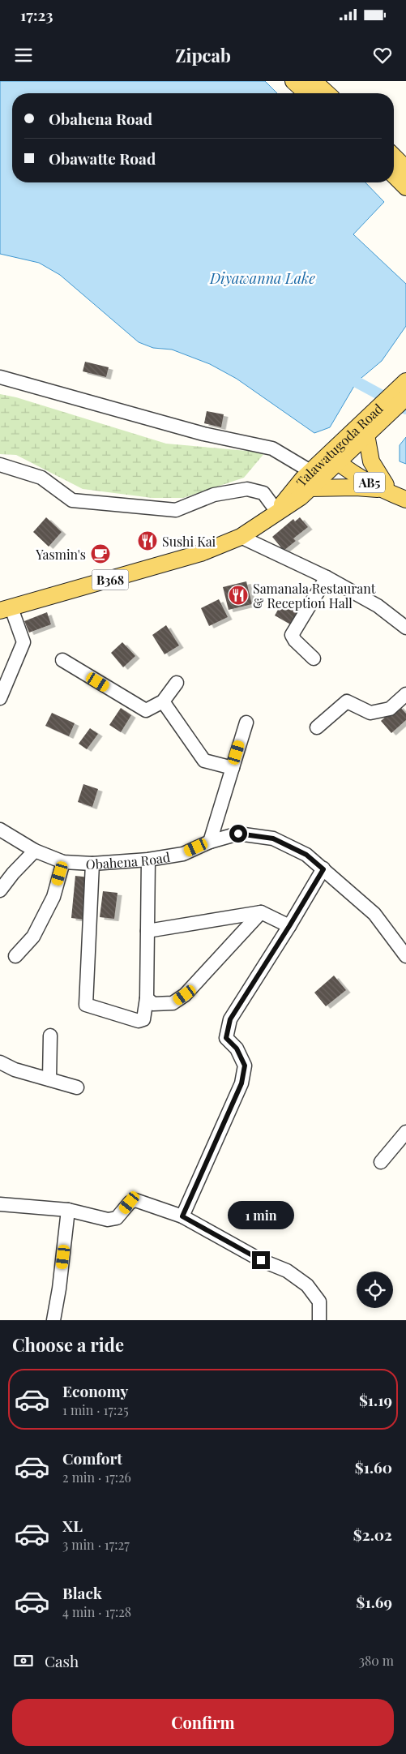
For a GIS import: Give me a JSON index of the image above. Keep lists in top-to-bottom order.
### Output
{
  "streets": {
    "main road": ["Talawatugoda Road", "AB5", "B368"],
    "street": ["Obahena Road"]
  },
  "crossings": [
    ["Talawatugoda Road", "AB5"]
  ],
  "water": ["Diyawanna Lake"],
  "places": {
    "restaurant": ["Sushi Kai", "Samanala Restaurant & Reception Hall"],
    "cafe": ["Yasmin's"]
  },
  "page": {
    "status": "17:23",
    "header": "Zipcab",
    "banner": ["Obahena Road", "Obawatte Road"],
    "bubble": "1 min",
    "heading": "Choose a ride",
    "list": [
      {
        "name": "Economy",
        "note": "1 min · 17:25",
        "value": "$1.19"
      },
      {
        "name": "Comfort",
        "note": "2 min · 17:26",
        "value": "$1.60"
      },
      {
        "name": "XL",
        "note": "3 min · 17:27",
        "value": "$2.02"
      },
      {
        "name": "Black",
        "note": "4 min · 17:28",
        "value": "$1.69"
      }
    ],
    "pay": ["Cash", "380 m"],
    "buttons": "Confirm"
  }
}
